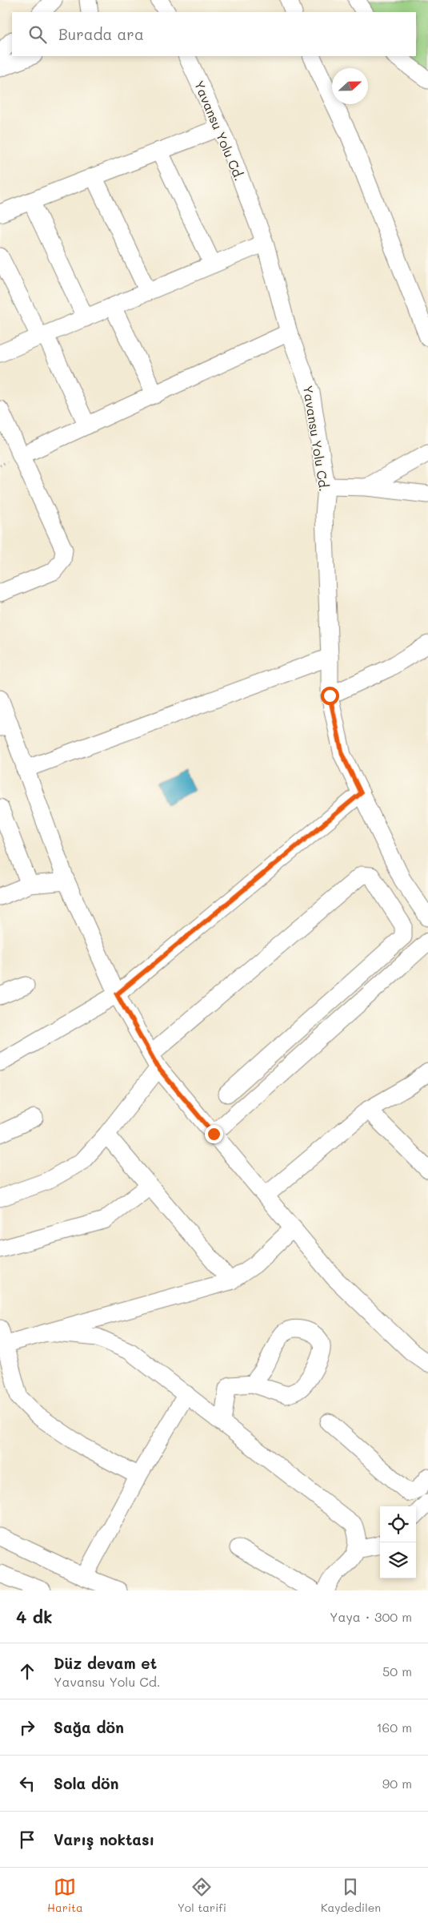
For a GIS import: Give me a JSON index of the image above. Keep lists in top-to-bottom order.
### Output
{
  "streets": {
    "street": ["Yavansu Yolu Cd."]
  },
  "north": "right",
  "page": {
    "search": "Burada ara",
    "heading": ["4 dk", "Yaya · 300 m"],
    "list": [
      ["Düz devam et", "Yavansu Yolu Cd.", "50 m"],
      ["Sağa dön", "160 m"],
      ["Sola dön", "90 m"],
      "Varış noktası"
    ],
    "nav": ["Harita", "Yol tarifi", "Kaydedilen"]
  }
}
